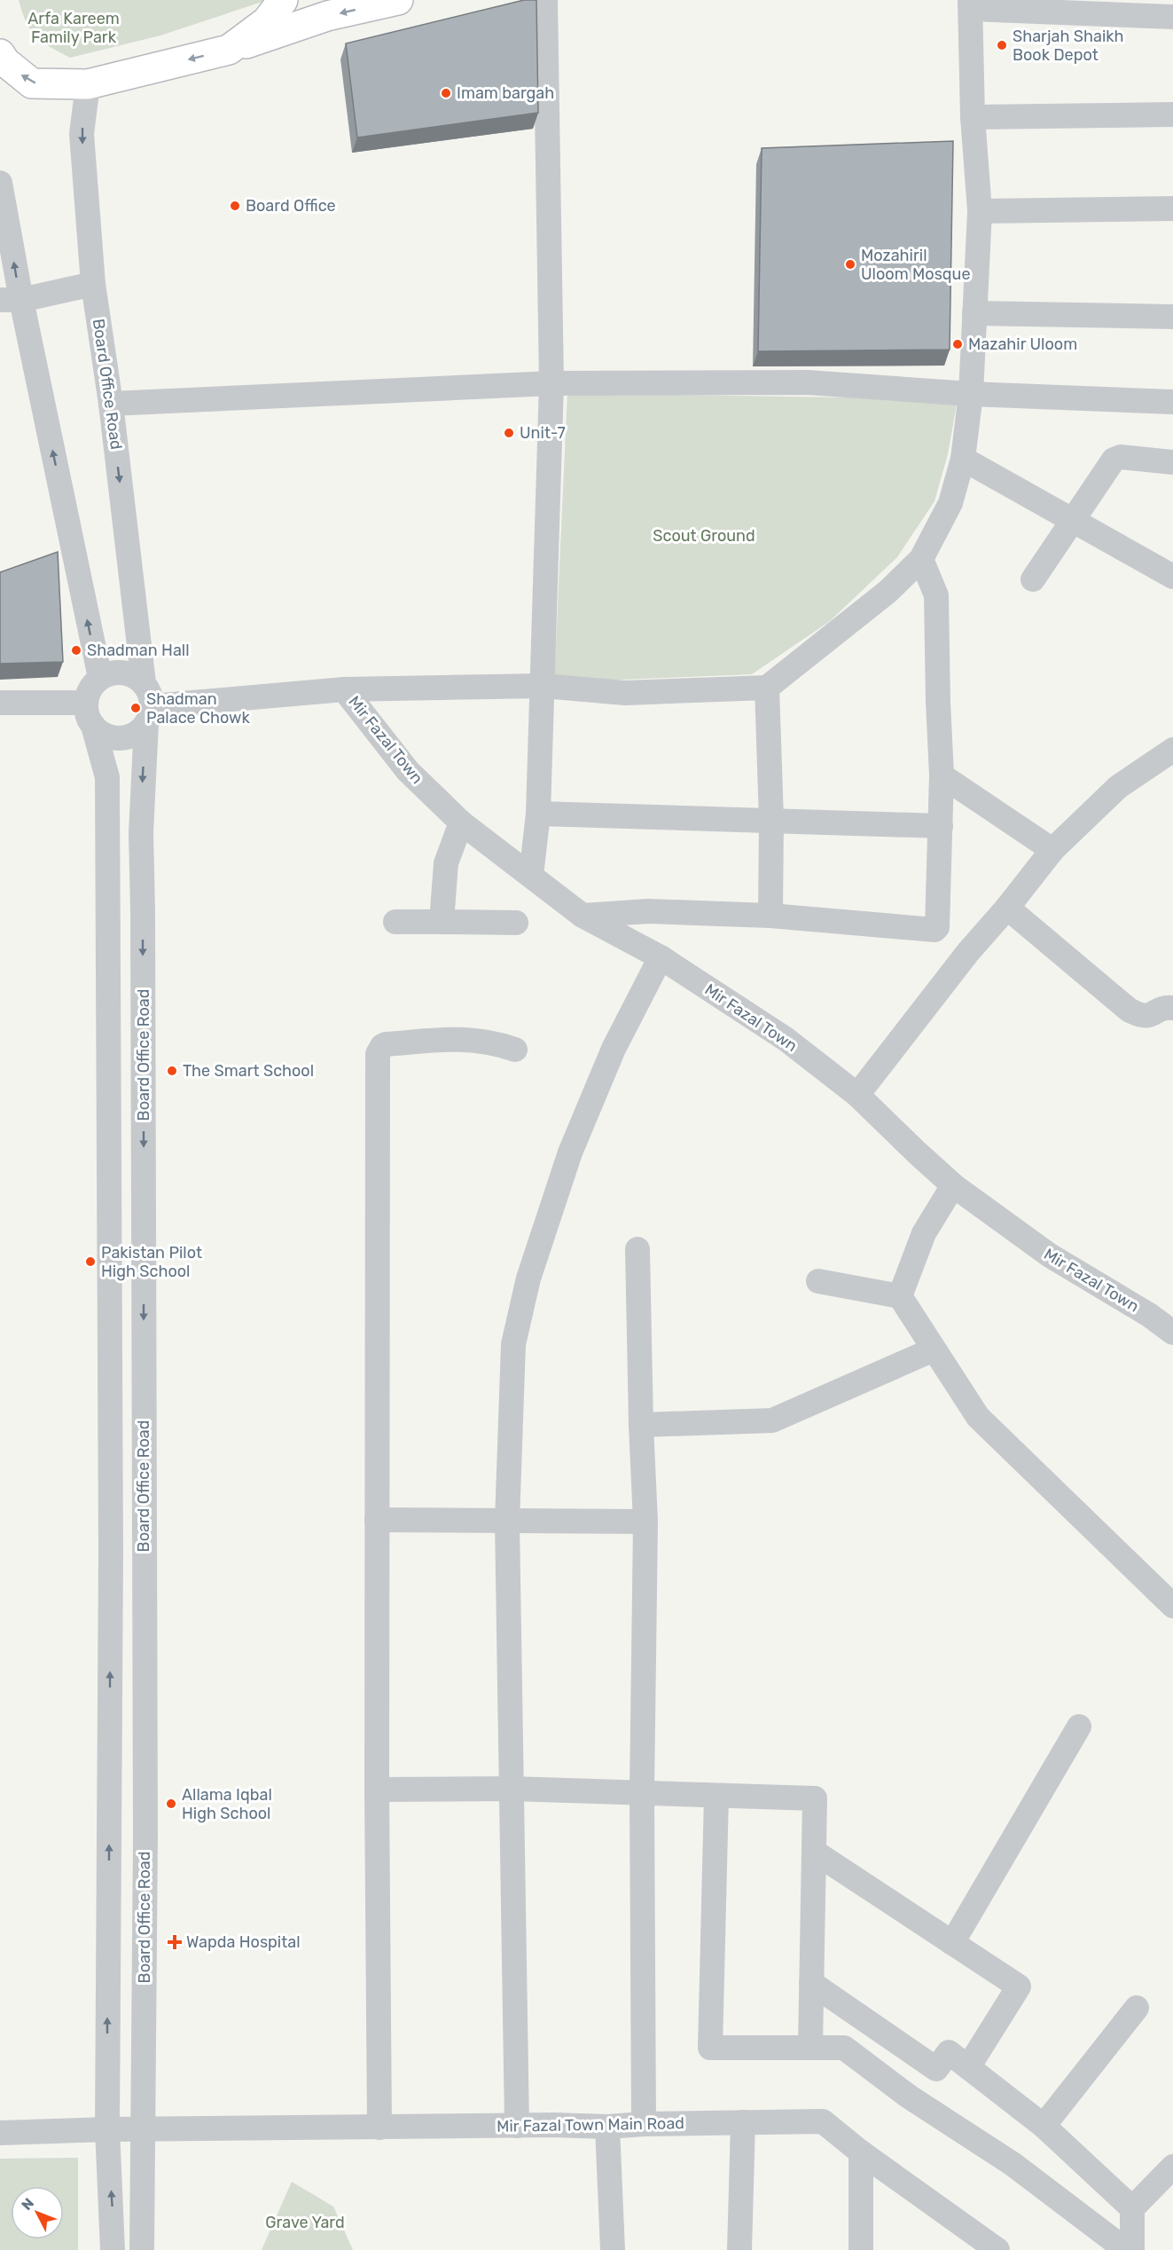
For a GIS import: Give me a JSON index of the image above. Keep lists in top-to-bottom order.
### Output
{
  "streets": {
    "street": ["Board Office Road", "Mir Fazal Town", "Mir Fazal Town Main Road"]
  },
  "crossings": [
    ["Board Office Road", "Mir Fazal Town Main Road"]
  ],
  "parks": ["Arfa Kareem Family Park", "Scout Ground", "Grave Yard"],
  "places": {
    "other": [
      "Sharjah Shaikh Book Depot",
      "Imam bargah",
      "Board Office",
      "Mozahiril Uloom Mosque",
      "Mazahir Uloom",
      "Unit-7",
      "Shadman Hall",
      "Shadman Palace Chowk",
      "The Smart School",
      "Pakistan Pilot High School",
      "Allama Iqbal High School"
    ],
    "health": ["Wapda Hospital"]
  },
  "north": "top left"
}
